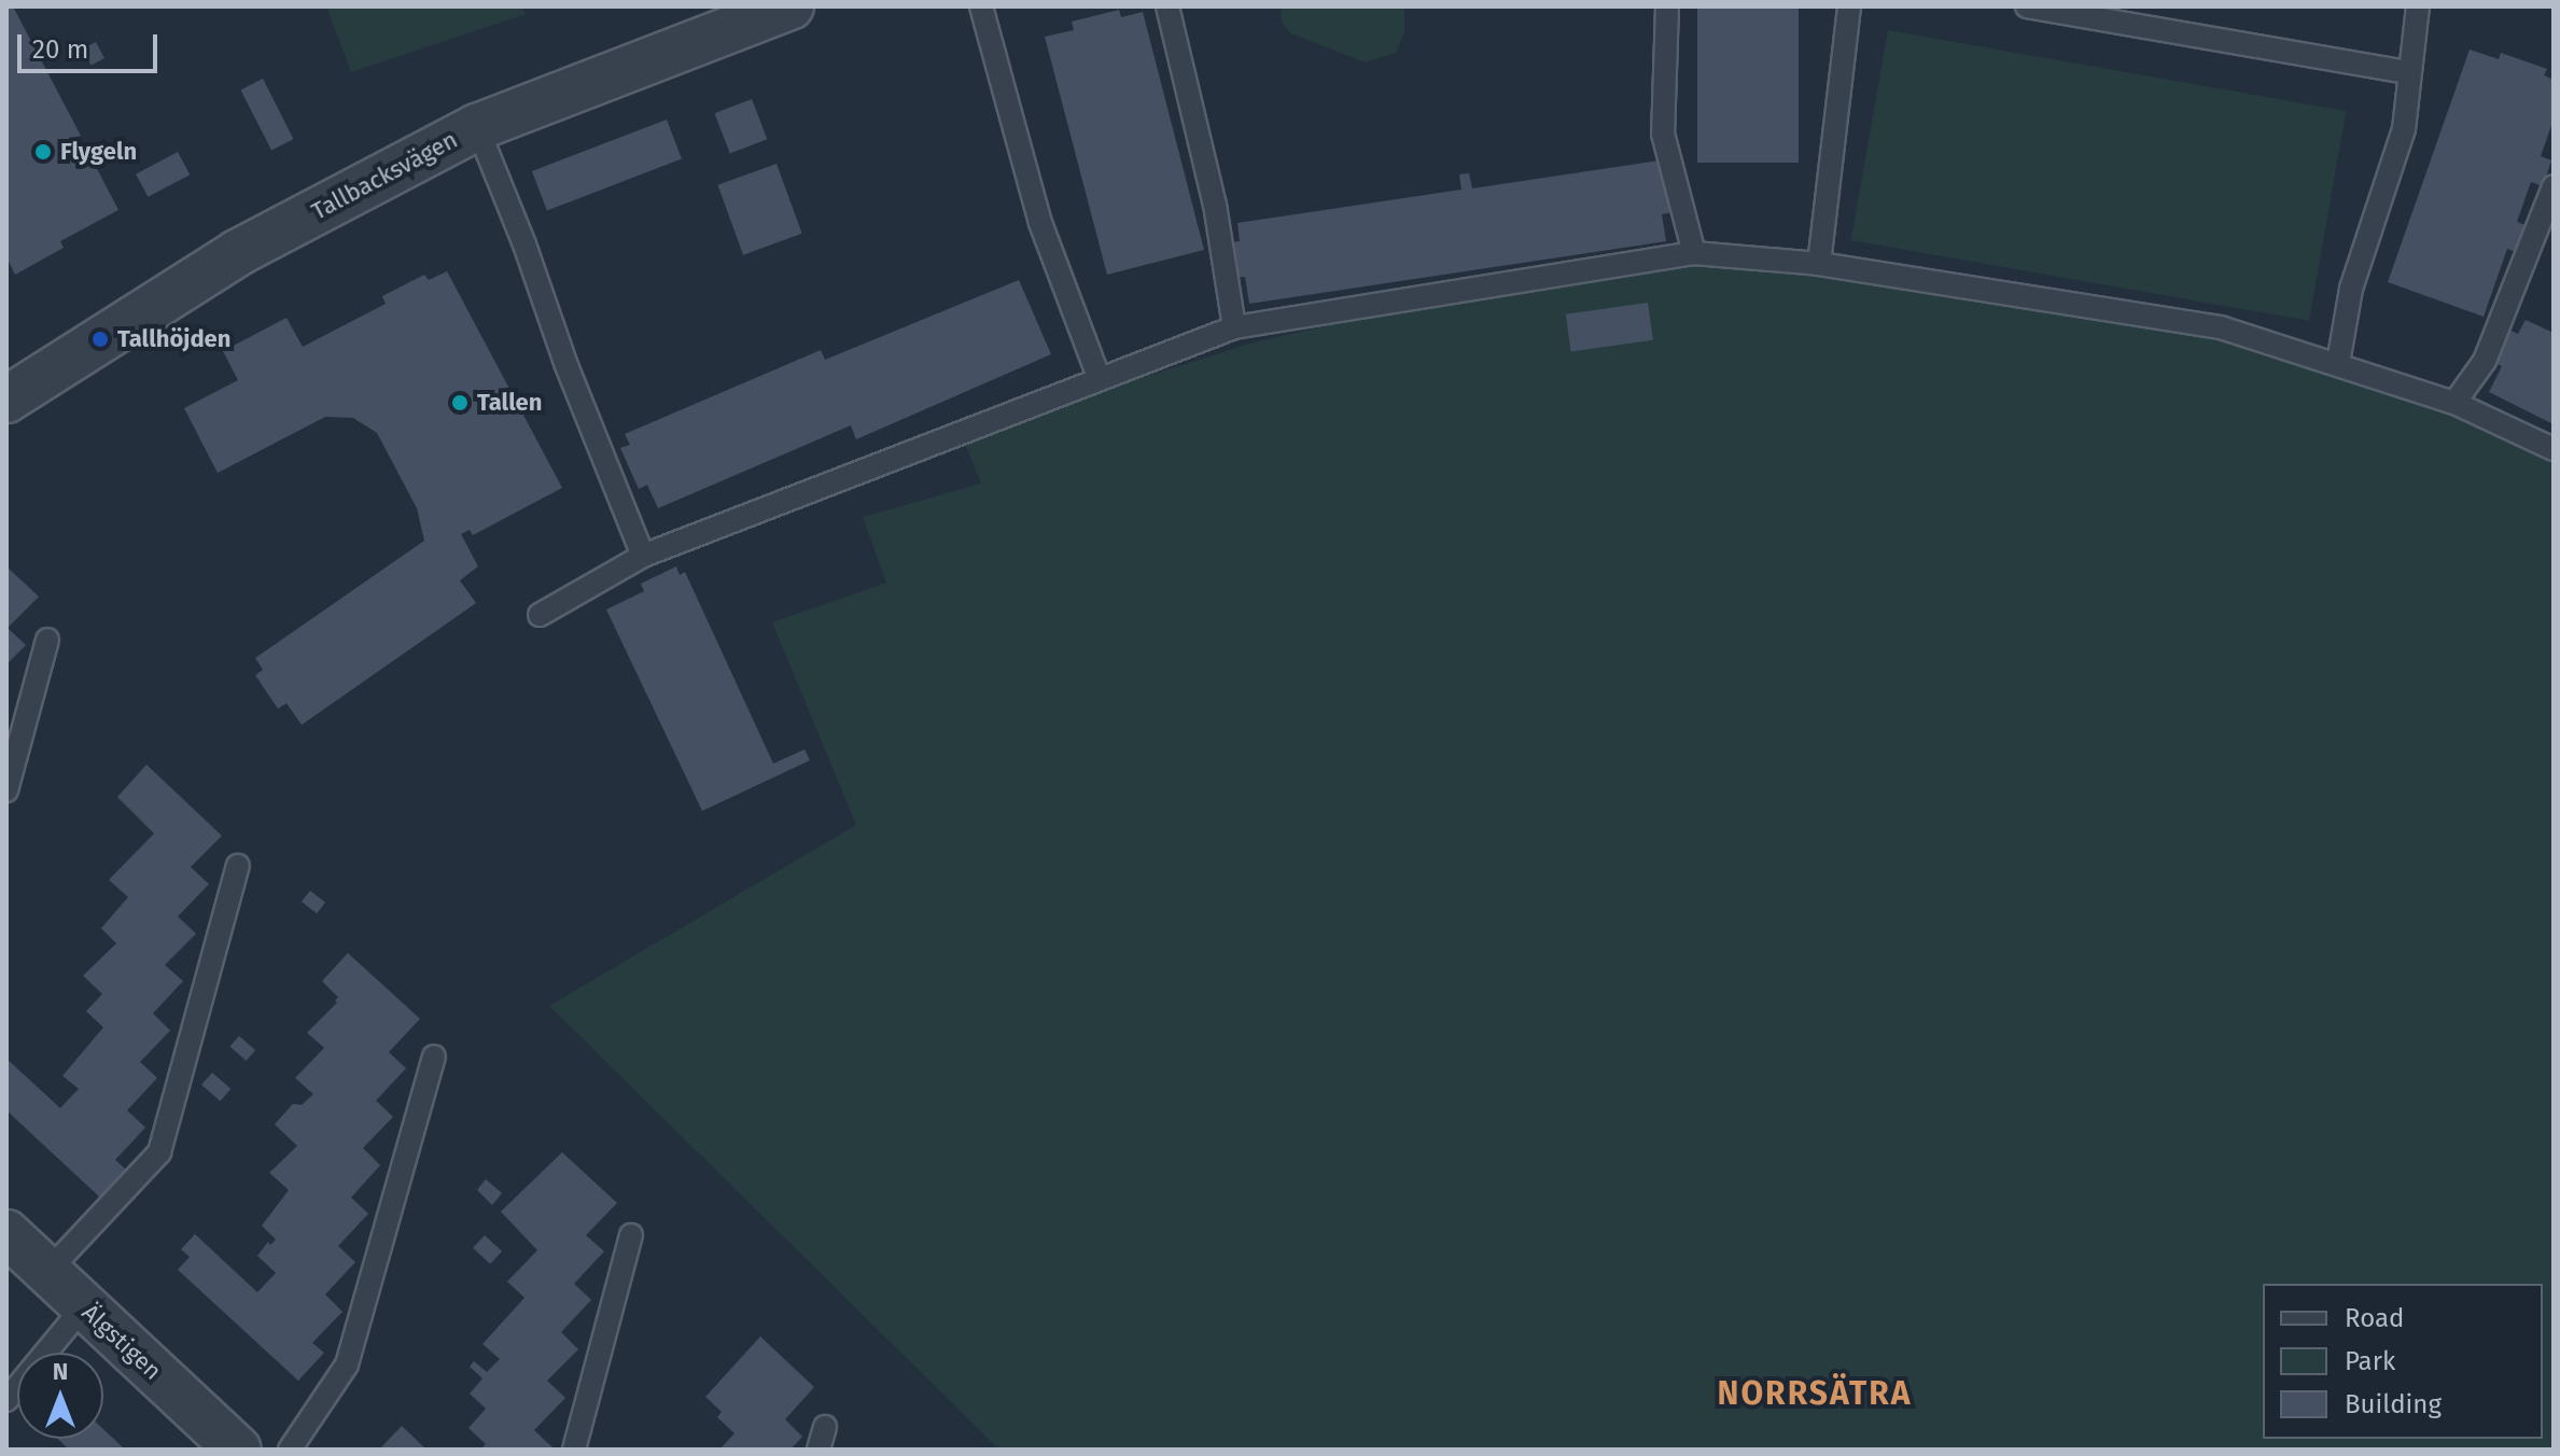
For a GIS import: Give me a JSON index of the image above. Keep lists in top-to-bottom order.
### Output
{
  "streets": {
    "street": ["Tallbacksvägen", "Älgstigen"]
  },
  "districts": ["NORRSÄTRA"],
  "places": ["Flygeln", "Tallhöjden", "Tallen"],
  "legend": ["Road", "Park", "Building"],
  "scale_bar": "20 m",
  "north": "top"
}
